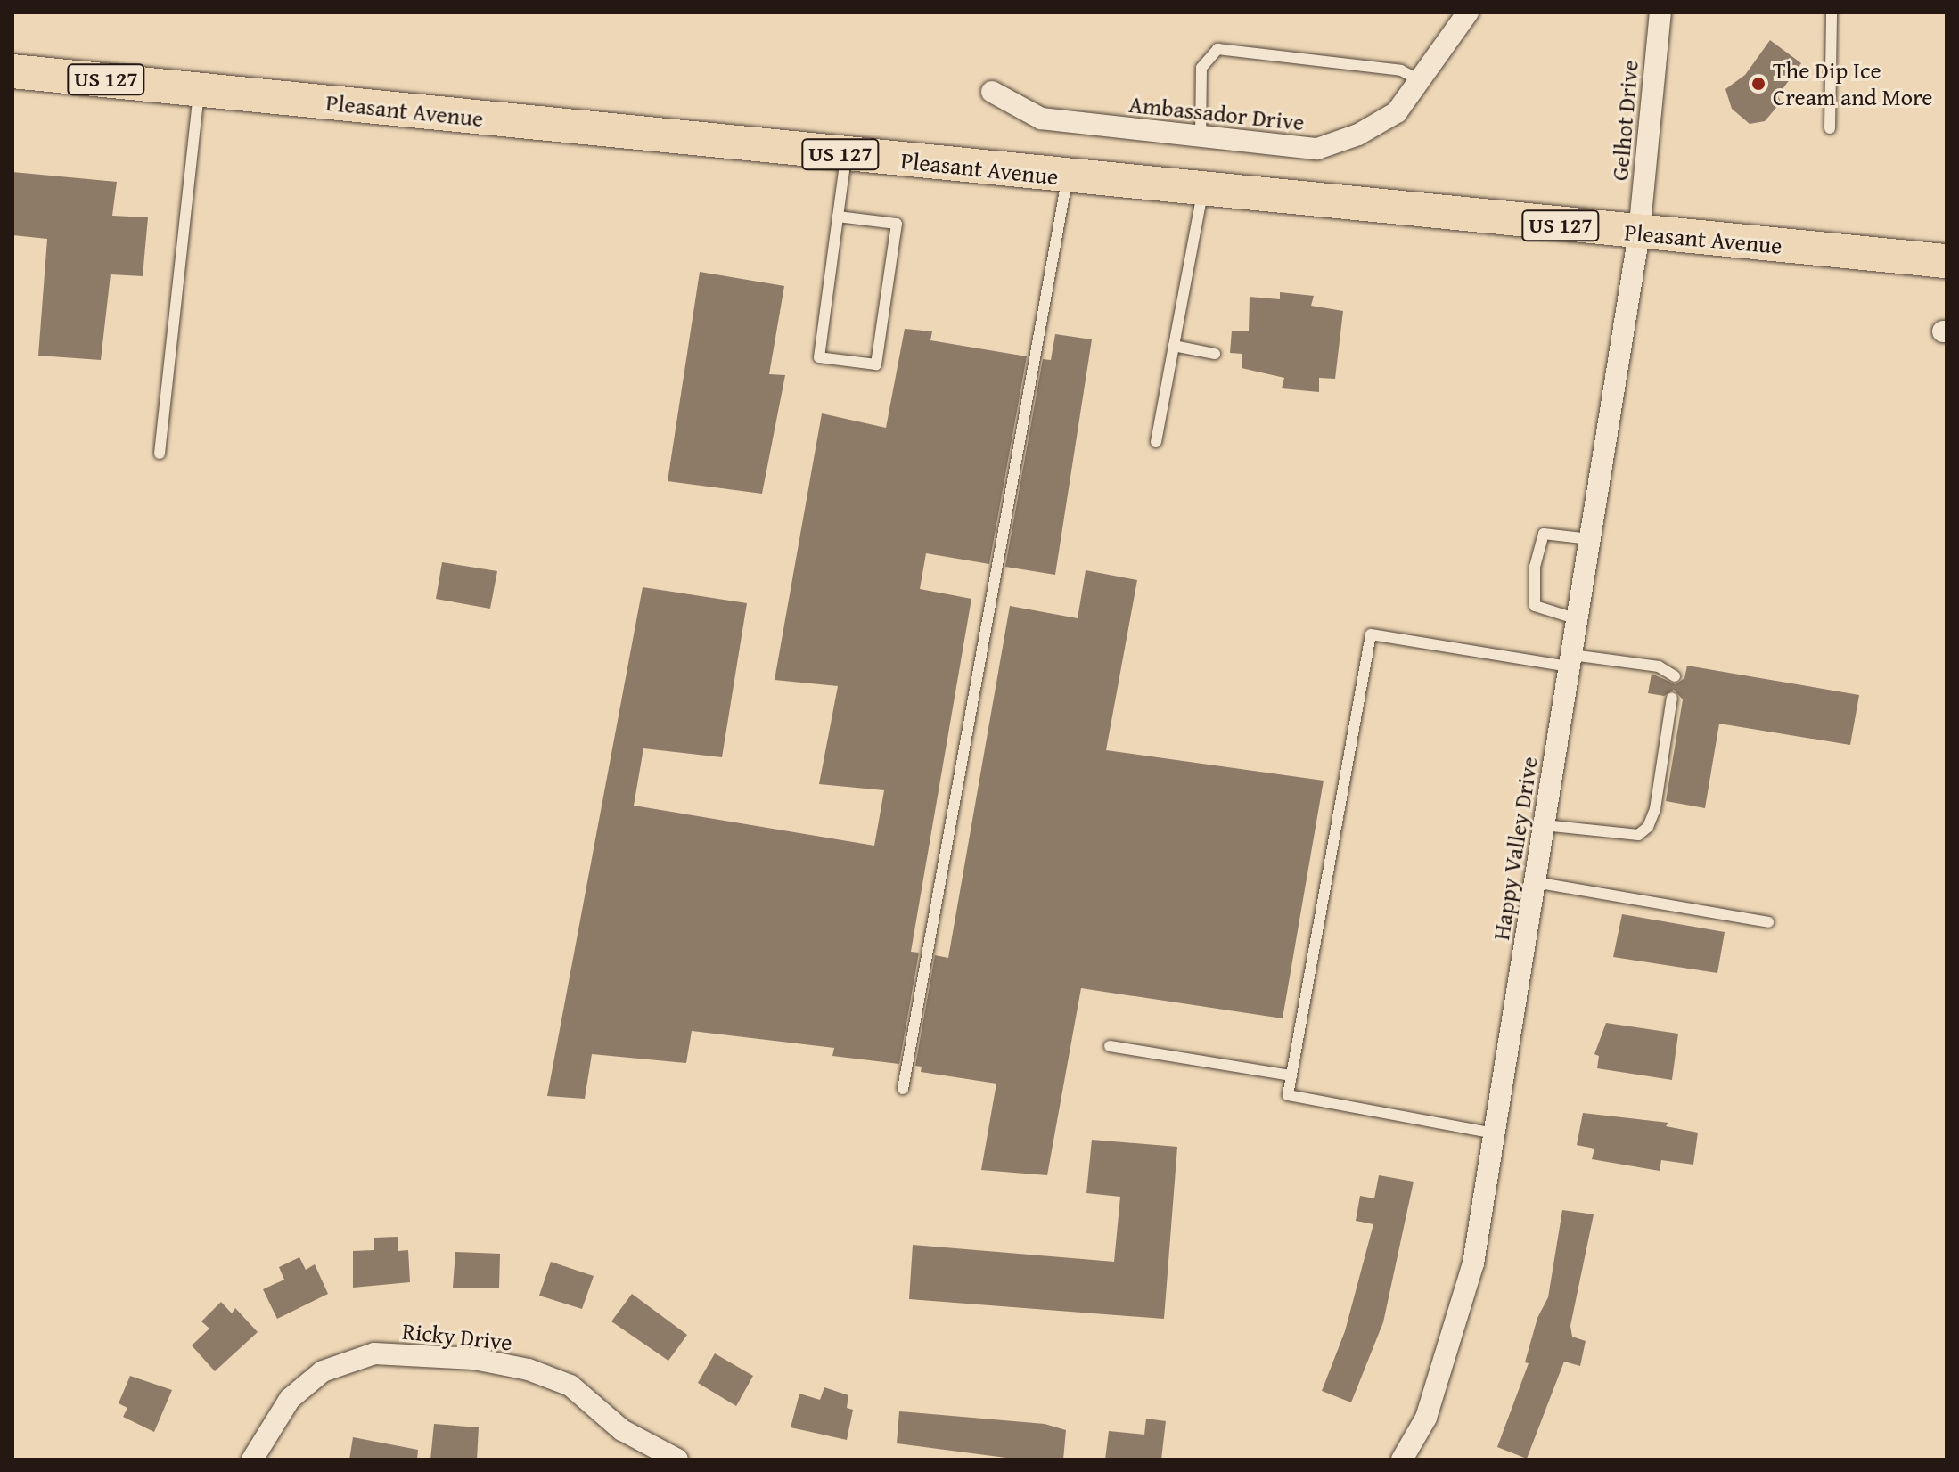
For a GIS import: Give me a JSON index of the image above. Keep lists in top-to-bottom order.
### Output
{
  "streets": {
    "main road": ["US 127", "Pleasant Avenue"],
    "street": [
      "Ambassador Drive",
      "Gelhot Drive",
      "Happy Valley Drive",
      "Ricky Drive"
    ]
  },
  "crossings": [
    ["Pleasant Avenue", "Gelhot Drive"],
    ["Pleasant Avenue", "Happy Valley Drive"],
    ["Gelhot Drive", "Happy Valley Drive"]
  ],
  "places": ["The Dip Ice Cream and More"]
}
